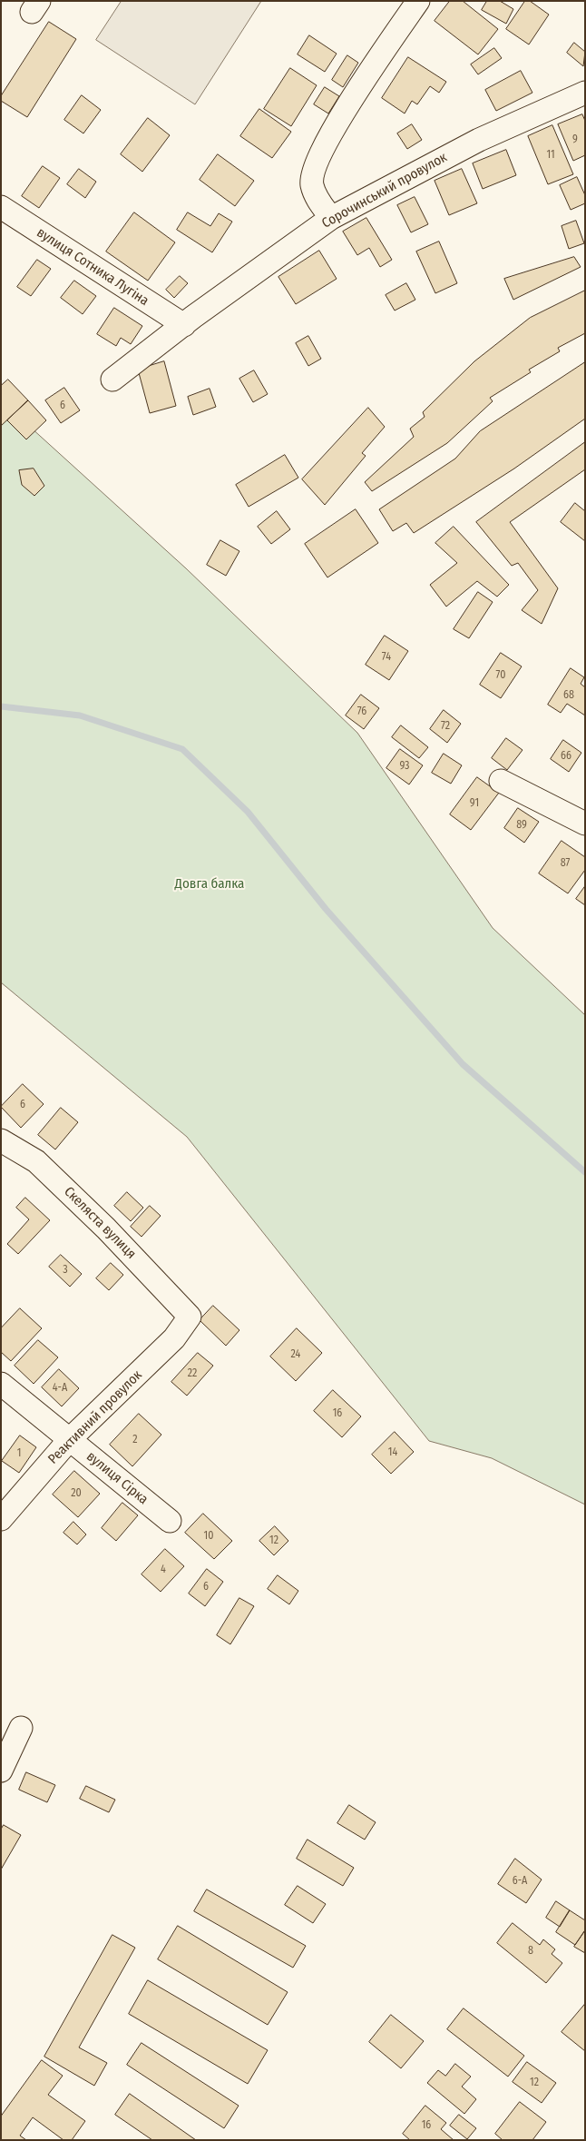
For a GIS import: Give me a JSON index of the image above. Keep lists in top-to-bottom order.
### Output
{
  "streets": {
    "street": [
      "Сорочинський провулок",
      "вулиця Сотника Лугіна",
      "Скеляста вулиця",
      "Реактивний провулок",
      "вулиця Сірка"
    ]
  },
  "crossings": [
    ["Сорочинський провулок", "вулиця Сотника Лугіна"],
    ["Скеляста вулиця", "Реактивний провулок"],
    ["Реактивний провулок", "вулиця Сірка"]
  ],
  "parks": ["Довга балка"],
  "house_numbers": [
    "9",
    "11",
    "6",
    "74",
    "70",
    "68",
    "76",
    "72",
    "66",
    "93",
    "91",
    "89",
    "87",
    "6",
    "3",
    "24",
    "22",
    "4-А",
    "16",
    "2",
    "14",
    "1",
    "20",
    "10",
    "12",
    "4",
    "6",
    "6-А",
    "8",
    "12",
    "16"
  ]
}
